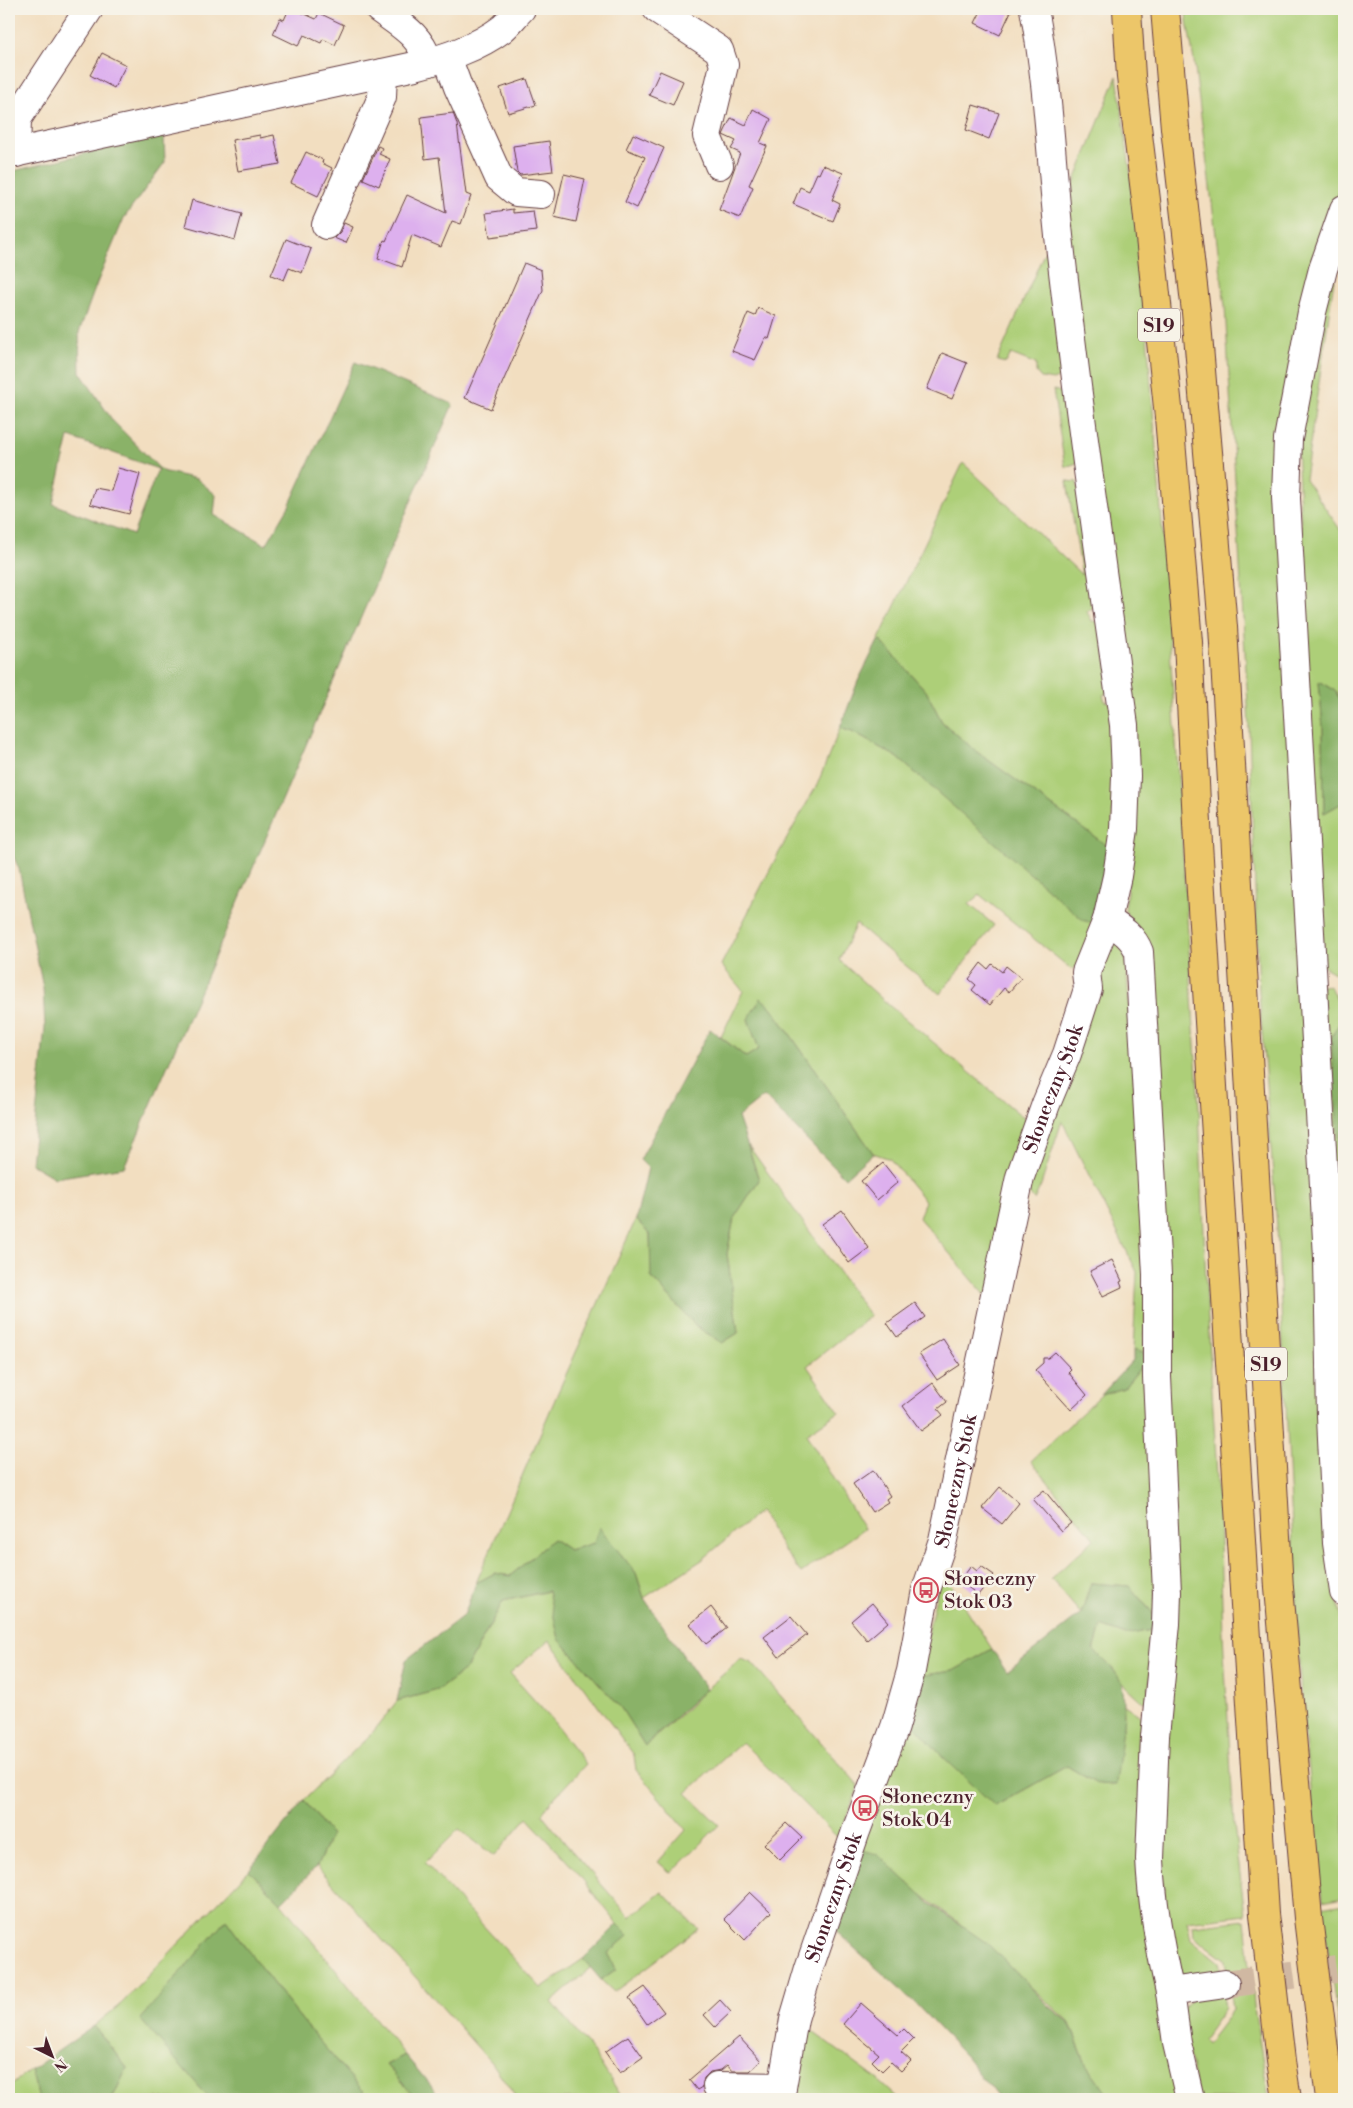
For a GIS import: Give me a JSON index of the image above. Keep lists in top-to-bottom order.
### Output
{
  "streets": {
    "highway": ["S19"],
    "street": ["Słoneczny Stok"]
  },
  "places": {
    "bus stop": ["Słoneczny Stok 03", "Słoneczny Stok 04"]
  },
  "north": "bottom right"
}
